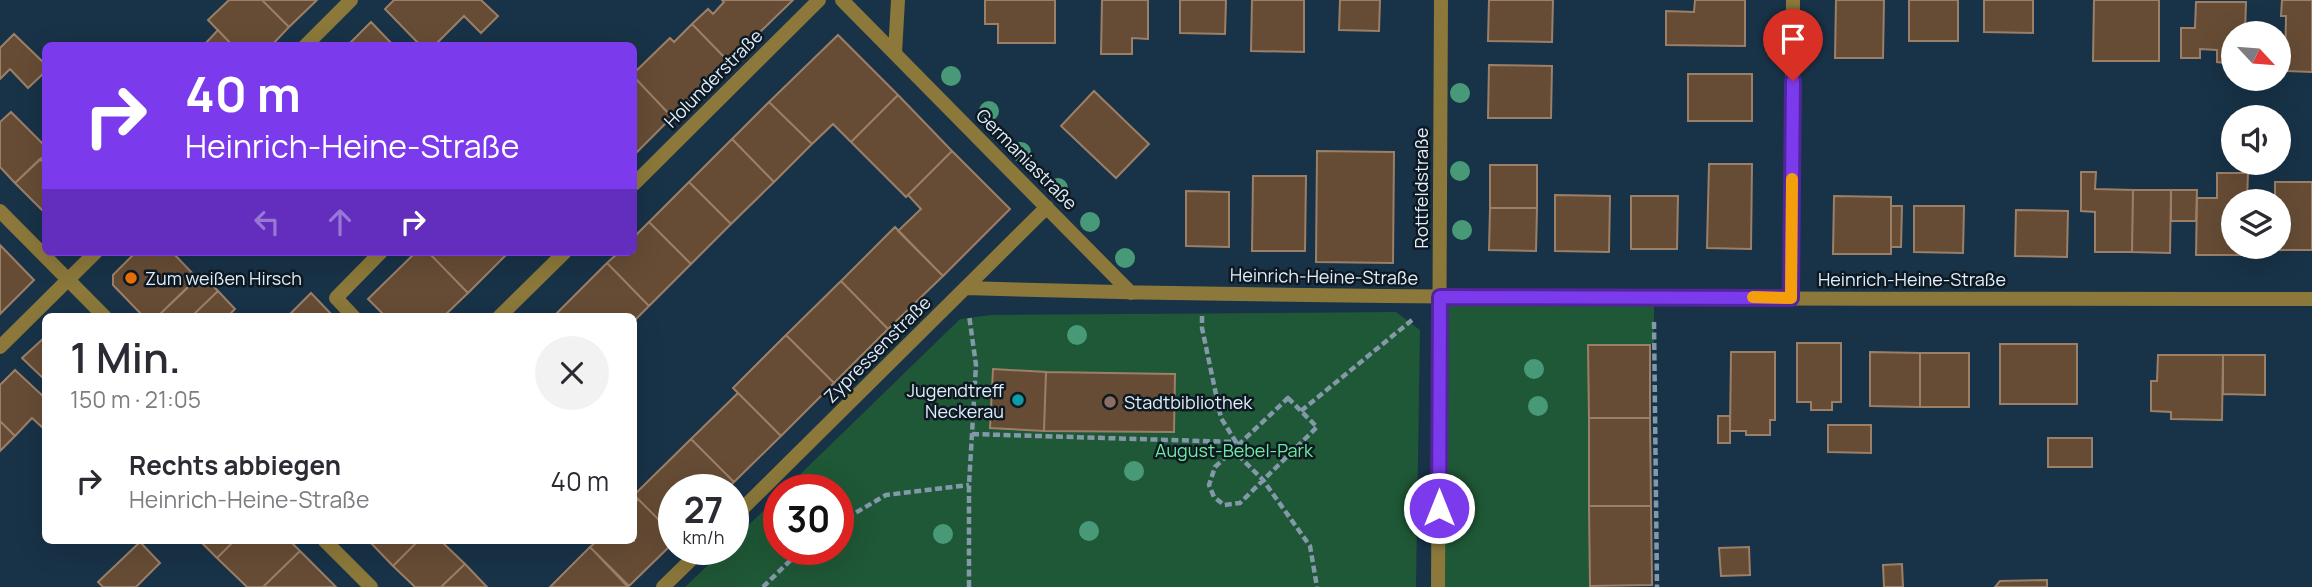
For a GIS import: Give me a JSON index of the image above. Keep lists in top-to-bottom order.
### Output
{
  "streets": {
    "street": [
      "Holunderstraße",
      "Germaniastraße",
      "Rottfeldstraße",
      "Heinrich-Heine-Straße",
      "Zypressenstraße"
    ]
  },
  "crossings": [
    ["Germaniastraße", "Heinrich-Heine-Straße"],
    ["Germaniastraße", "Zypressenstraße"],
    ["Rottfeldstraße", "Heinrich-Heine-Straße"],
    ["Heinrich-Heine-Straße", "Zypressenstraße"]
  ],
  "parks": ["August-Bebel-Park"],
  "places": ["Zum weißen Hirsch", "Jugendtreff Neckerau", "Stadtbibliothek"],
  "north": "bottom right",
  "page": {
    "turn": ["40 m", "Heinrich-Heine-Straße"],
    "heading": ["1 Min.", "150 m · 21:05"],
    "list": [
      {
        "name": "Rechts abbiegen",
        "note": "Heinrich-Heine-Straße",
        "value": "40 m"
      }
    ],
    "speed": "27 km/h",
    "limit": "30"
  }
}
